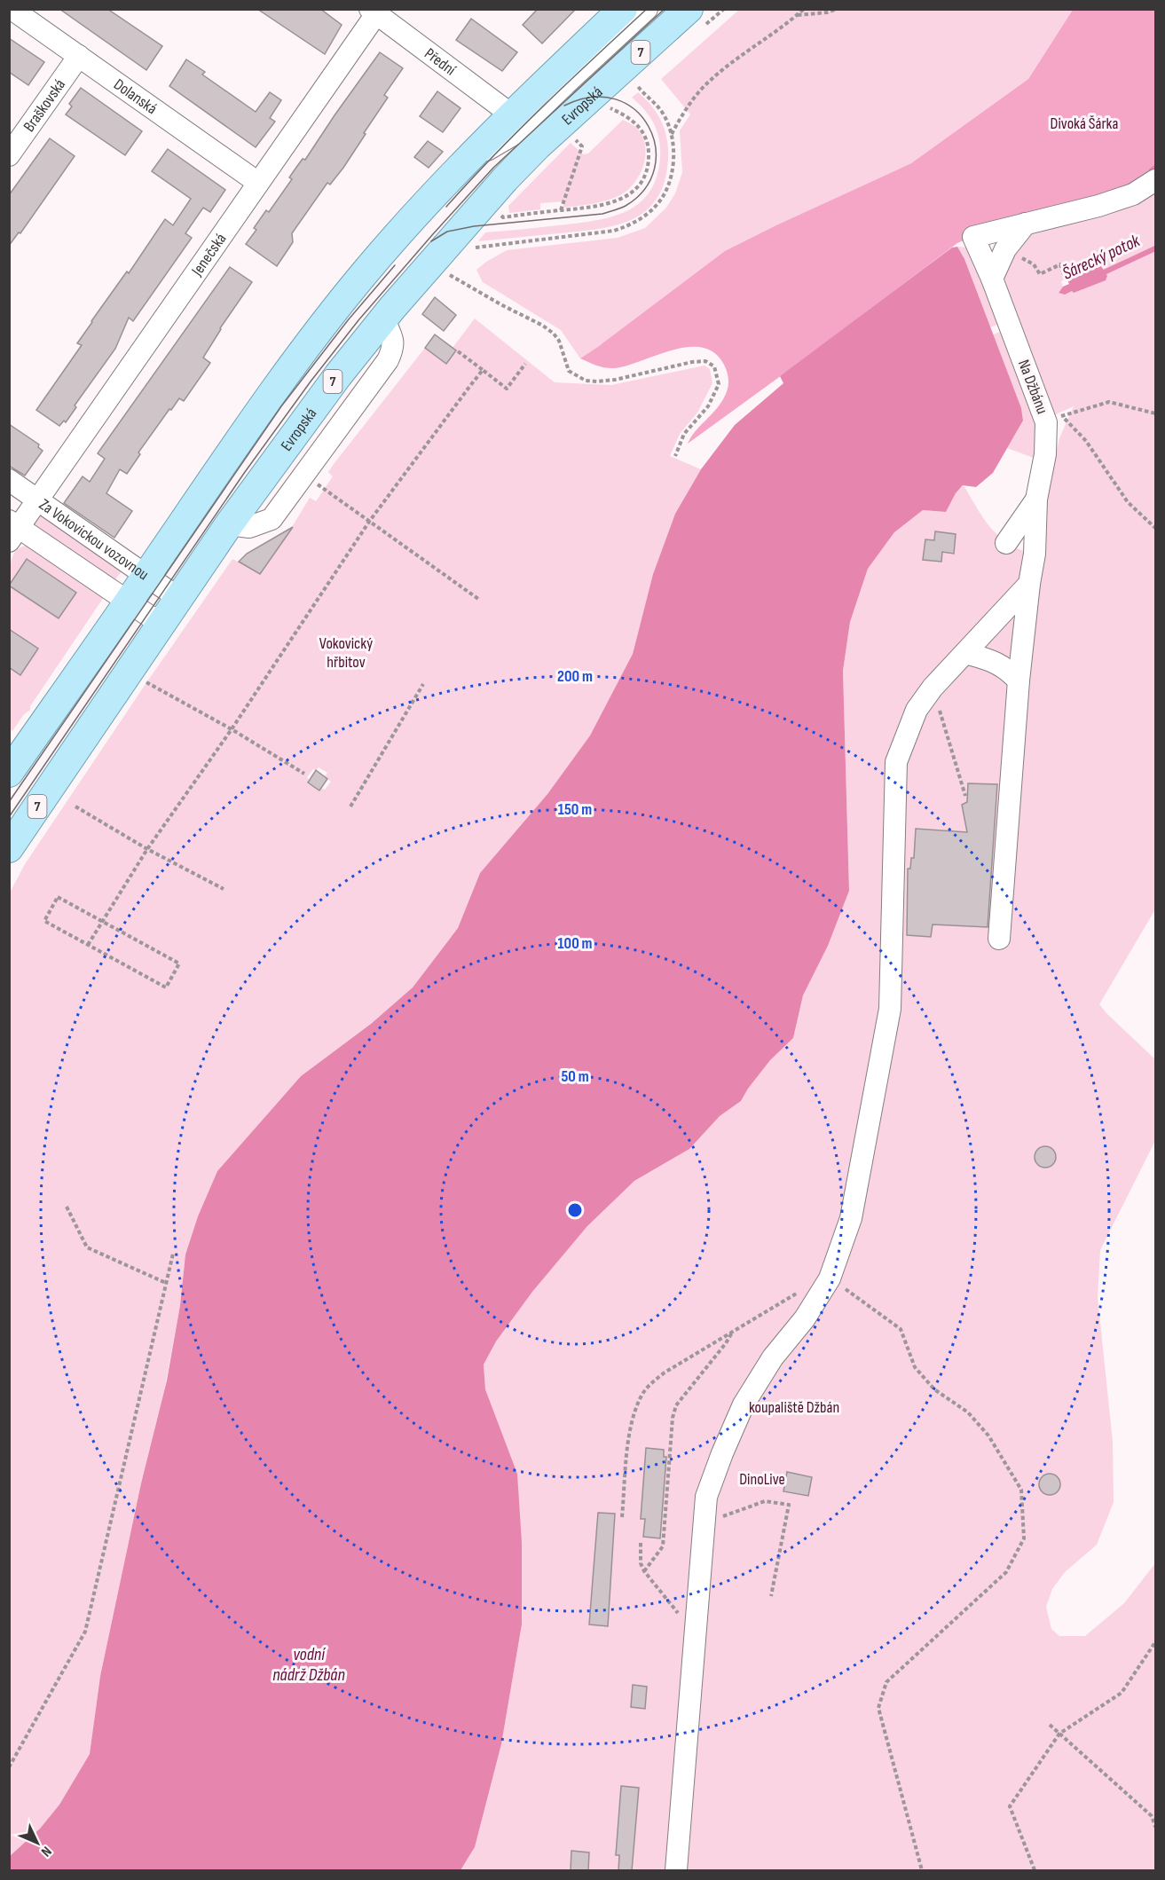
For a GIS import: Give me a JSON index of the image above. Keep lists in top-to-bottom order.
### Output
{
  "streets": {
    "main road": ["7", "Evropská"],
    "street": [
      "Přední",
      "Dolanská",
      "Braškovská",
      "Jenečská",
      "Na Džbánu",
      "Za Vokovickou vozovnou"
    ]
  },
  "crossings": [
    ["Přední", "Jenečská"],
    ["Dolanská", "Braškovská"],
    ["Dolanská", "Jenečská"],
    ["Evropská", "Za Vokovickou vozovnou"],
    ["Jenečská", "Za Vokovickou vozovnou"]
  ],
  "water": ["Šárecký potok", "vodní nádrž Džbán"],
  "parks": [
    "Divoká Šárka",
    "Vokovický hřbitov",
    "koupaliště Džbán",
    "DinoLive"
  ],
  "north": "bottom right",
  "rings": [
    "200 m",
    "150 m",
    "100 m",
    "50 m"
  ]
}
